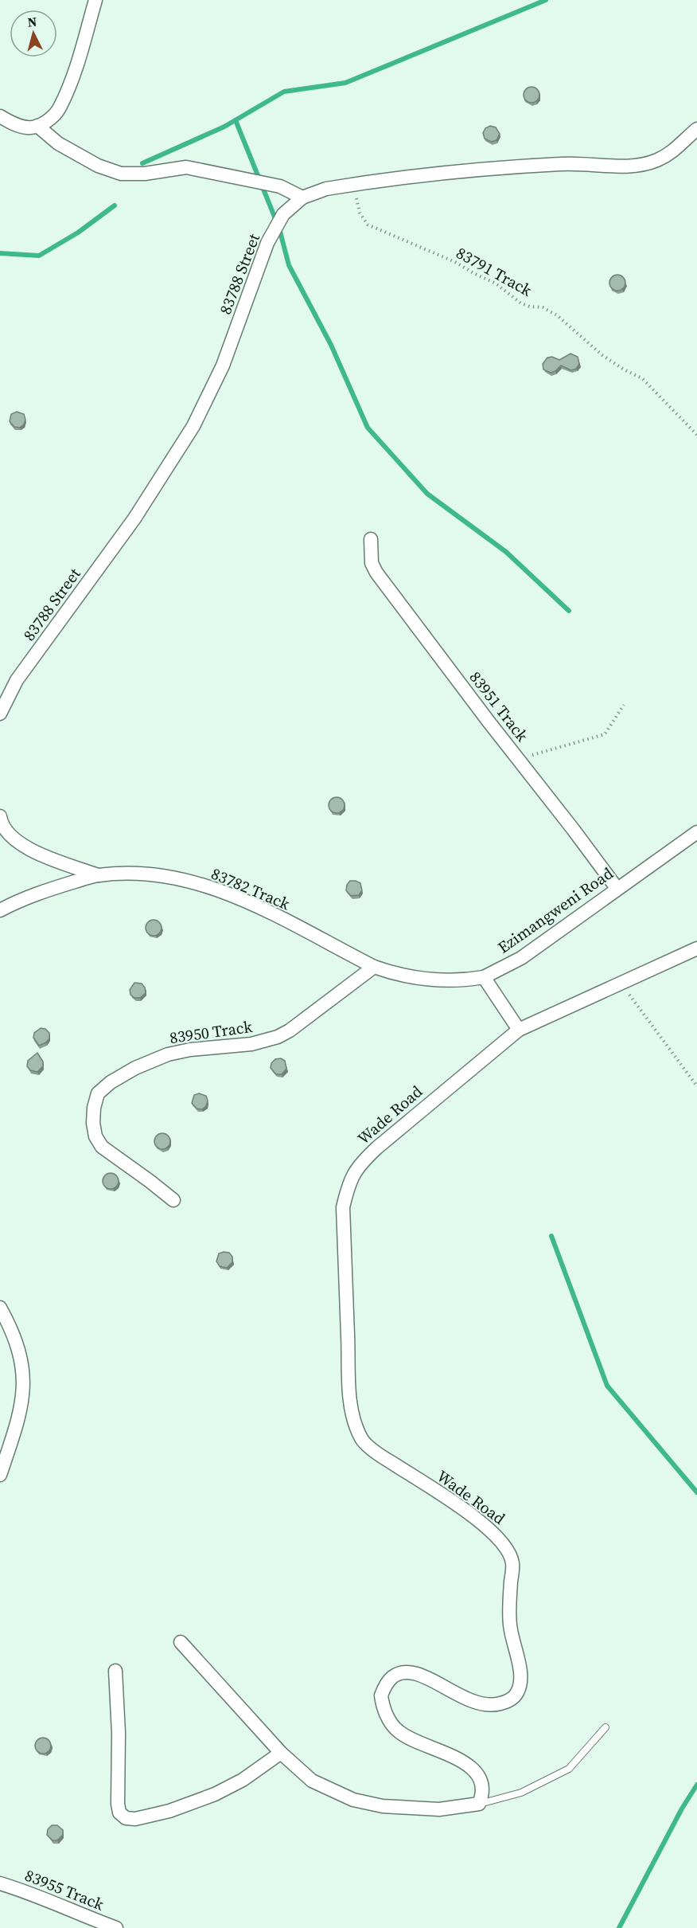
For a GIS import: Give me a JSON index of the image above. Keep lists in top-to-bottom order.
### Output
{
  "streets": {
    "street": [
      "83788 Street",
      "83951 Track",
      "83782 Track",
      "Ezimangweni Road",
      "83950 Track",
      "Wade Road",
      "83955 Track"
    ],
    "path": ["83791 Track"]
  },
  "crossings": [
    ["83791 Track", "83788 Street"],
    ["83951 Track", "Ezimangweni Road"],
    ["83782 Track", "Ezimangweni Road"],
    ["83782 Track", "83950 Track"]
  ],
  "north": "top"
}
